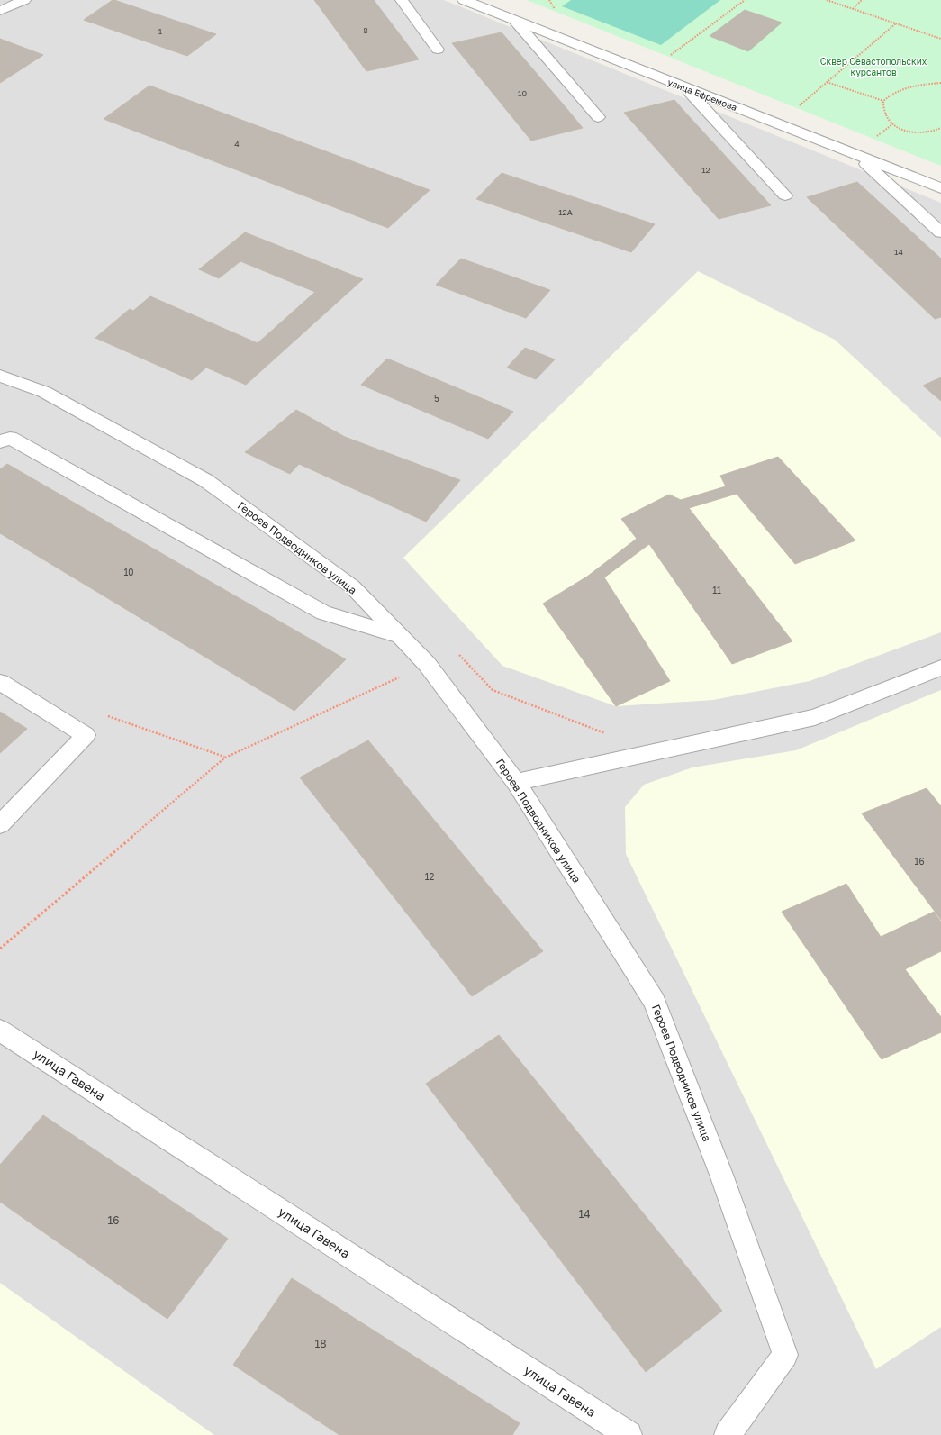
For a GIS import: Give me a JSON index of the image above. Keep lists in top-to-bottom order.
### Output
{
  "streets": {
    "street": ["улица Ефремова", "Героев Подводников улица", "улица Гавена"]
  },
  "parks": ["Сквер Севастопольских курсантов"],
  "house_numbers": [
    "8",
    "1",
    "10",
    "4",
    "12",
    "12А",
    "14",
    "5",
    "10",
    "11",
    "16",
    "12",
    "14",
    "16",
    "18"
  ]
}
